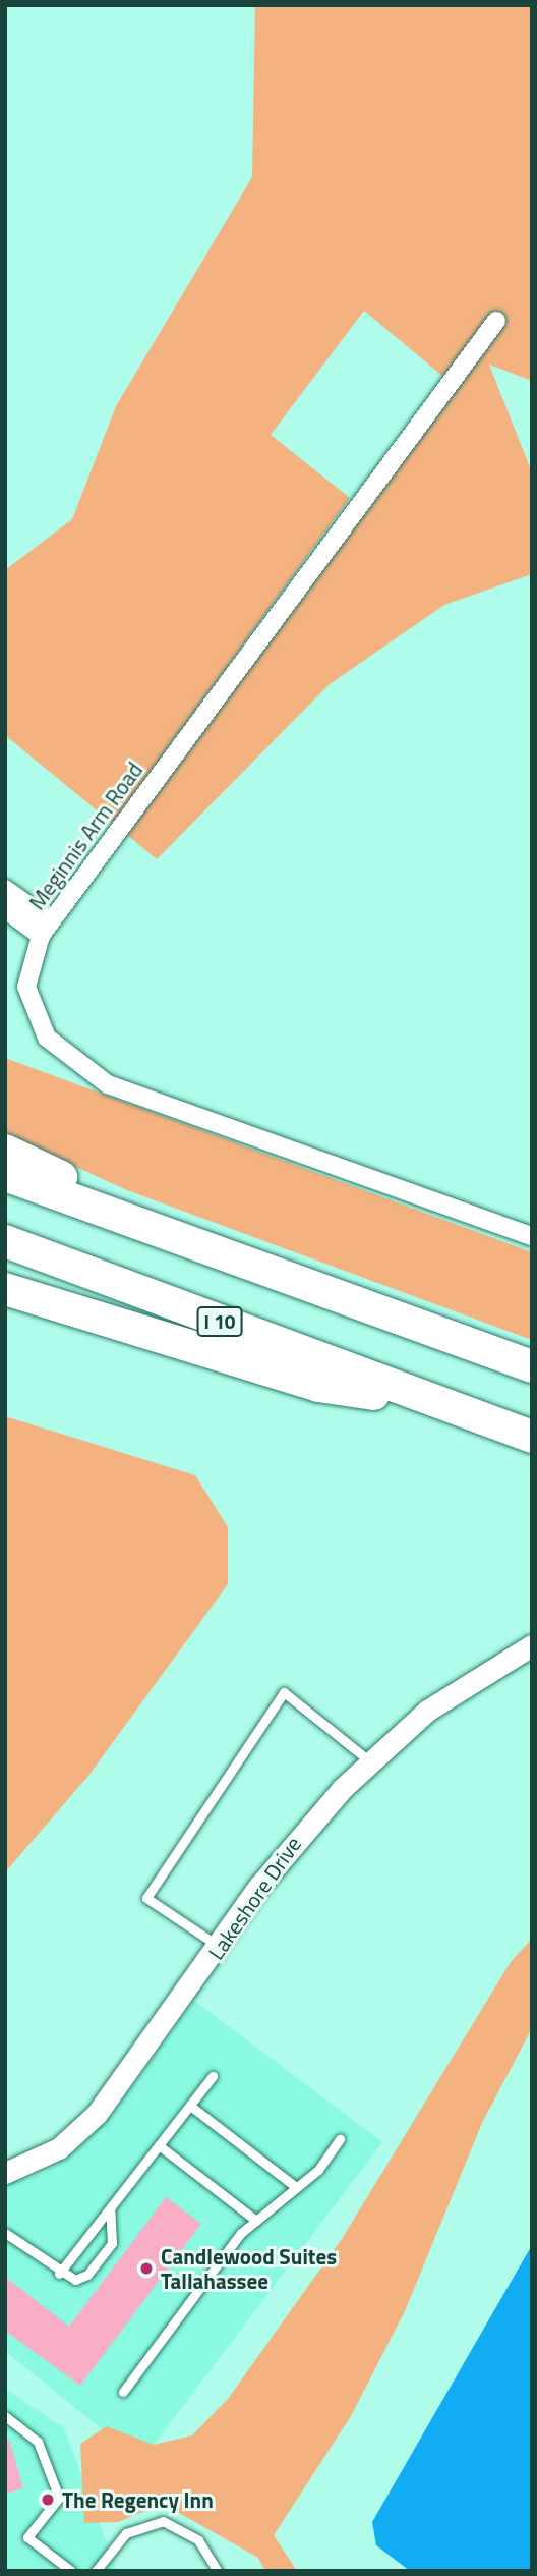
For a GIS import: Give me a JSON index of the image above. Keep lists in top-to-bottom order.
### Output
{
  "streets": {
    "highway": ["I 10"],
    "street": ["Meginnis Arm Road", "Lakeshore Drive"]
  },
  "places": ["Candlewood Suites Tallahassee", "The Regency Inn"]
}
